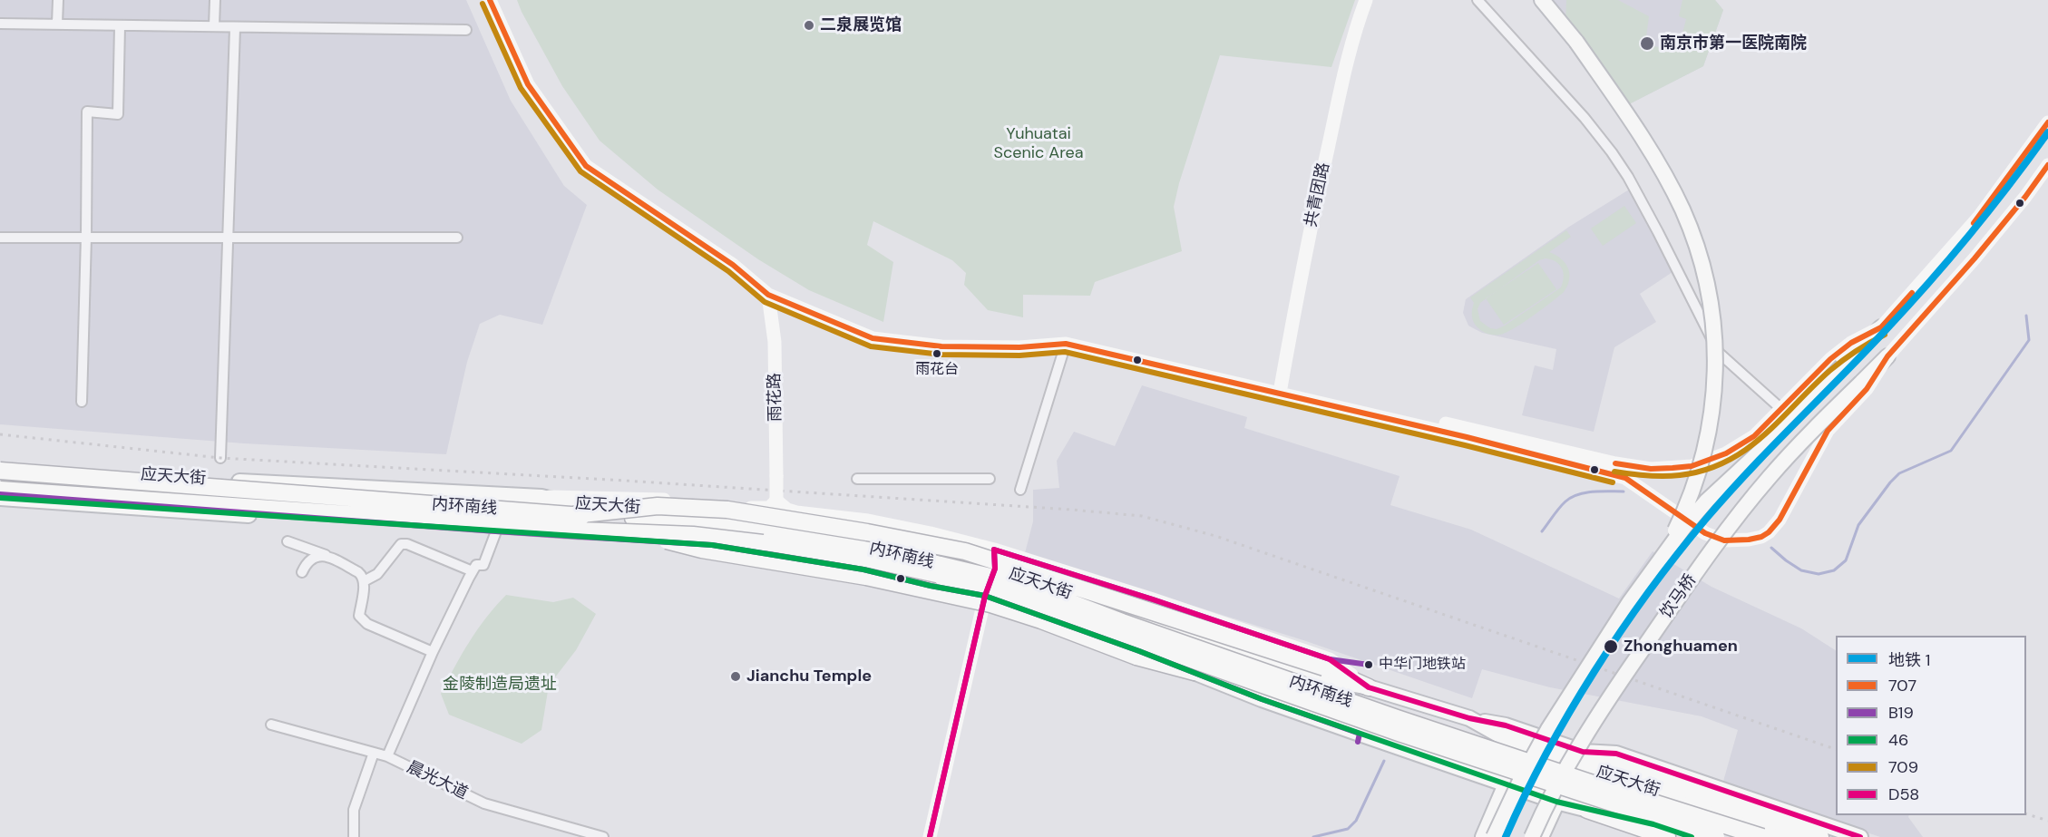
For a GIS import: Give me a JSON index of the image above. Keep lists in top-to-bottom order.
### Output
{
  "streets": {
    "highway": ["内环南线"],
    "main road": [
      "共青团路",
      "雨花路",
      "应天大街",
      "饮马桥"
    ],
    "street": ["晨光大道"]
  },
  "crossings": [
    ["雨花路", "应天大街"]
  ],
  "parks": ["Yuhuatai Scenic Area", "金陵制造局遗址"],
  "places": [
    "二泉展览馆",
    "南京市第一医院南院",
    "雨花台",
    "Zhonghuamen",
    "中华门地铁站",
    "Jianchu Temple"
  ],
  "lines": [
    "transit line 707",
    "transit line 709",
    "metro line 1",
    "transit line B19",
    "transit line 46",
    "transit line D58"
  ],
  "legend": [
    "地铁 1",
    "707",
    "B19",
    "46",
    "709",
    "D58"
  ]
}
